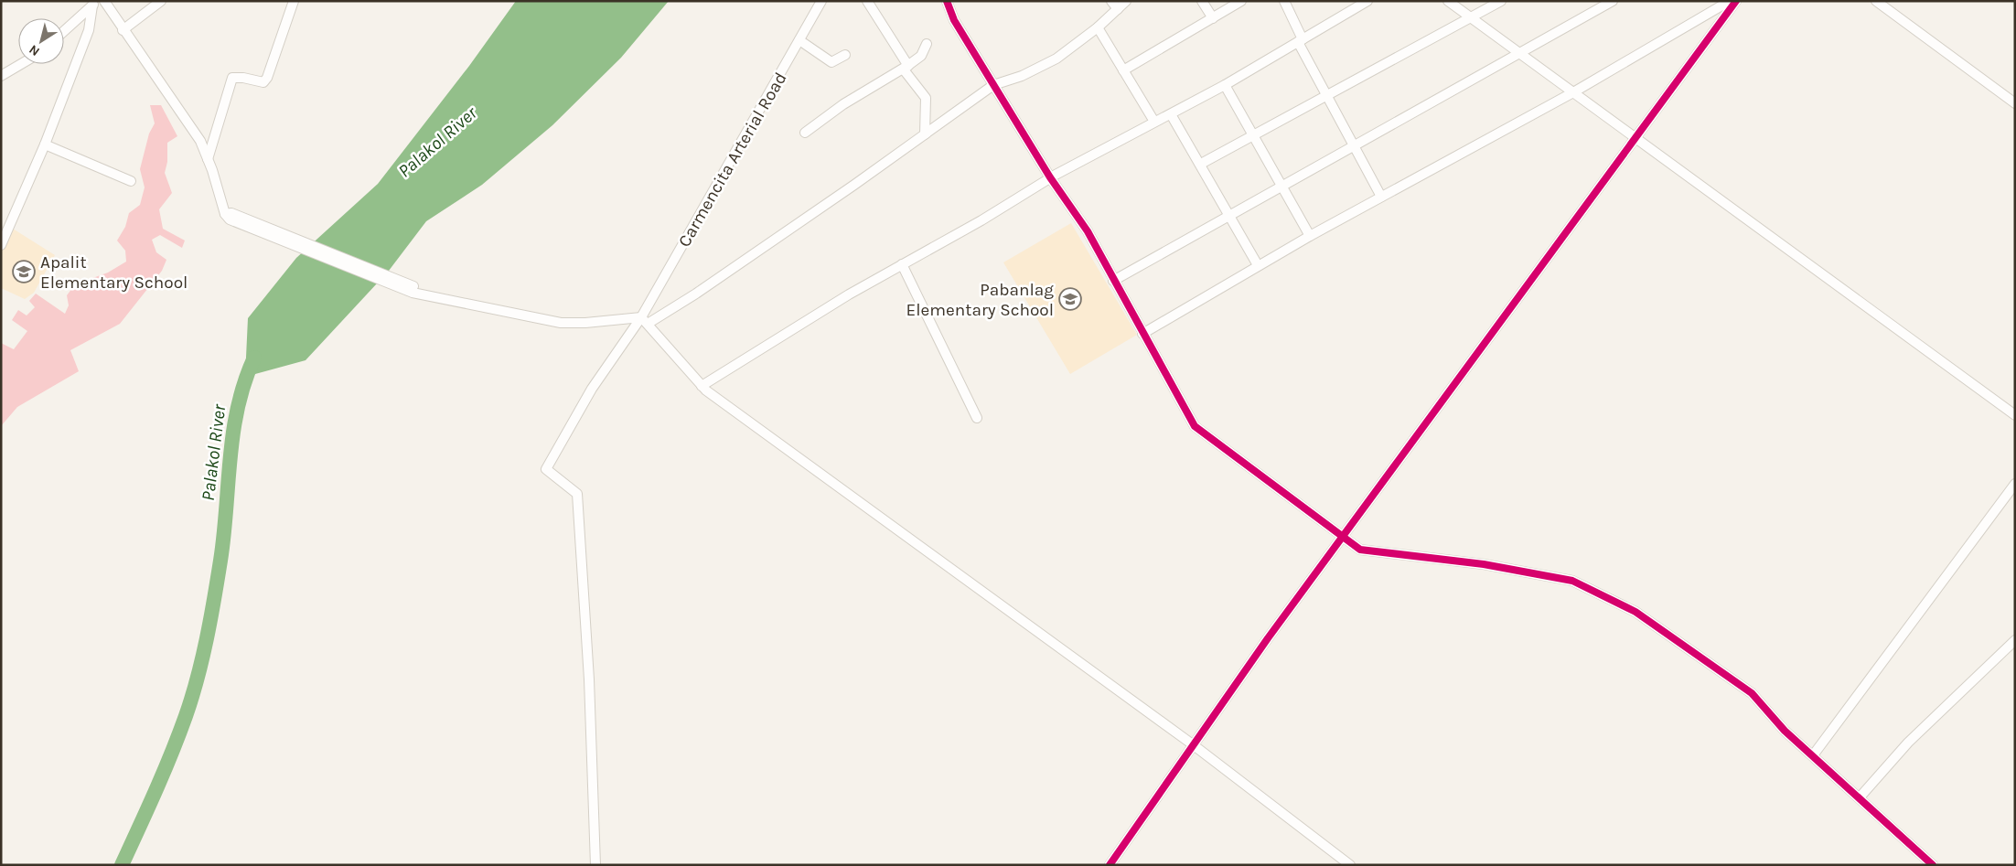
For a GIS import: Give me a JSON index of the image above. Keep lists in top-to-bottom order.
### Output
{
  "streets": {
    "street": ["Carmencita Arterial Road"]
  },
  "water": ["Palakol River"],
  "places": {
    "school or university": ["Apalit Elementary School", "Pabanlag Elementary School"]
  },
  "north": "bottom left"
}
